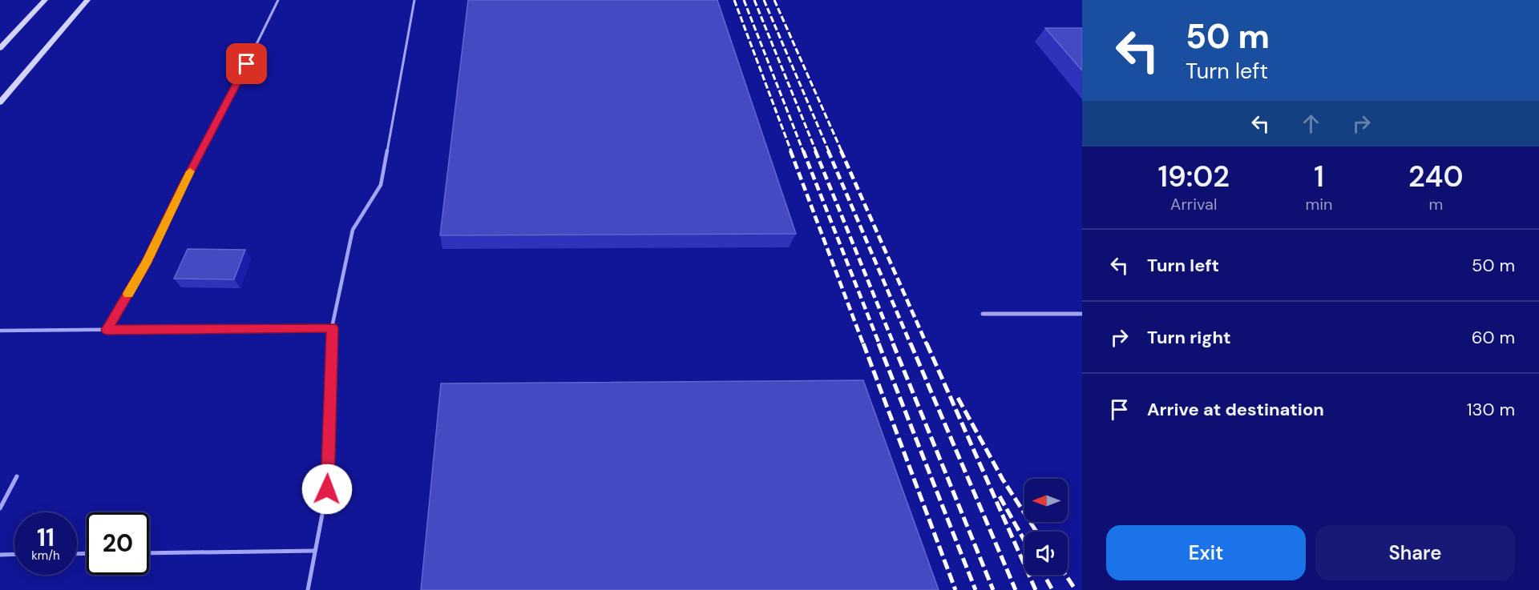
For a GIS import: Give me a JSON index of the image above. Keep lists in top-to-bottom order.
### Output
{
  "north": "left",
  "page": {
    "turn": ["50 m", "Turn left"],
    "eta": [
      "19:02",
      "Arrival",
      "1",
      "min",
      "240",
      "m"
    ],
    "list": [
      {
        "name": "Turn left",
        "value": "50 m"
      },
      {
        "name": "Turn right",
        "value": "60 m"
      },
      {
        "name": "Arrive at destination",
        "value": "130 m"
      }
    ],
    "speed": "11 km/h",
    "limit": "20",
    "buttons": ["Exit", "Share"]
  }
}
